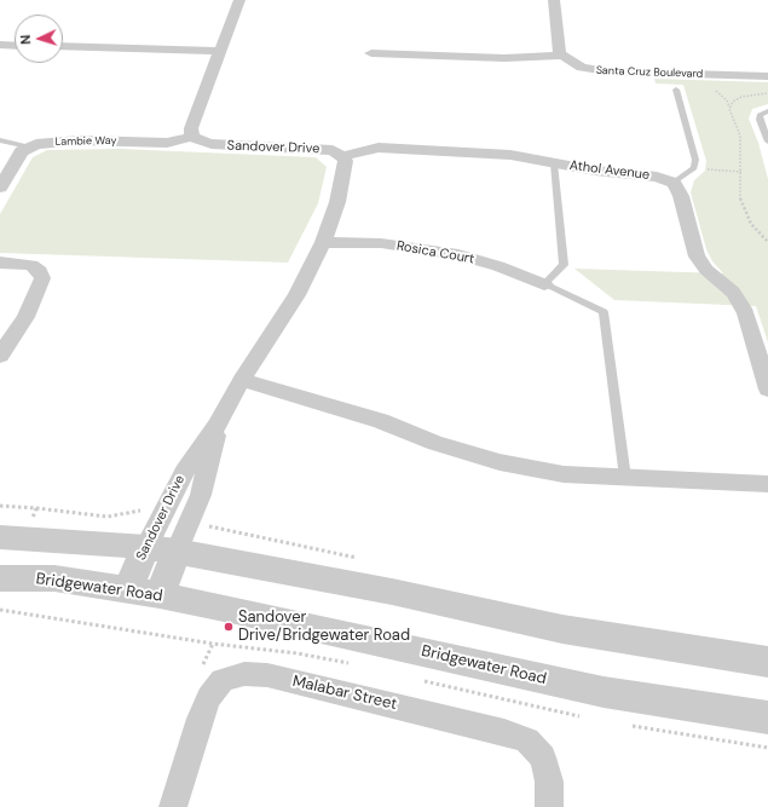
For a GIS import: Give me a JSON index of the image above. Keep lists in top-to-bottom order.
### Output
{
  "streets": {
    "street": [
      "Santa Cruz Boulevard",
      "Lambie Way",
      "Sandover Drive",
      "Athol Avenue",
      "Rosica Court",
      "Bridgewater Road",
      "Malabar Street"
    ]
  },
  "crossings": [
    ["Lambie Way", "Sandover Drive"],
    ["Sandover Drive", "Athol Avenue"],
    ["Sandover Drive", "Rosica Court"],
    ["Sandover Drive", "Bridgewater Road"]
  ],
  "places": ["Sandover Drive/Bridgewater Road"],
  "north": "left"
}
